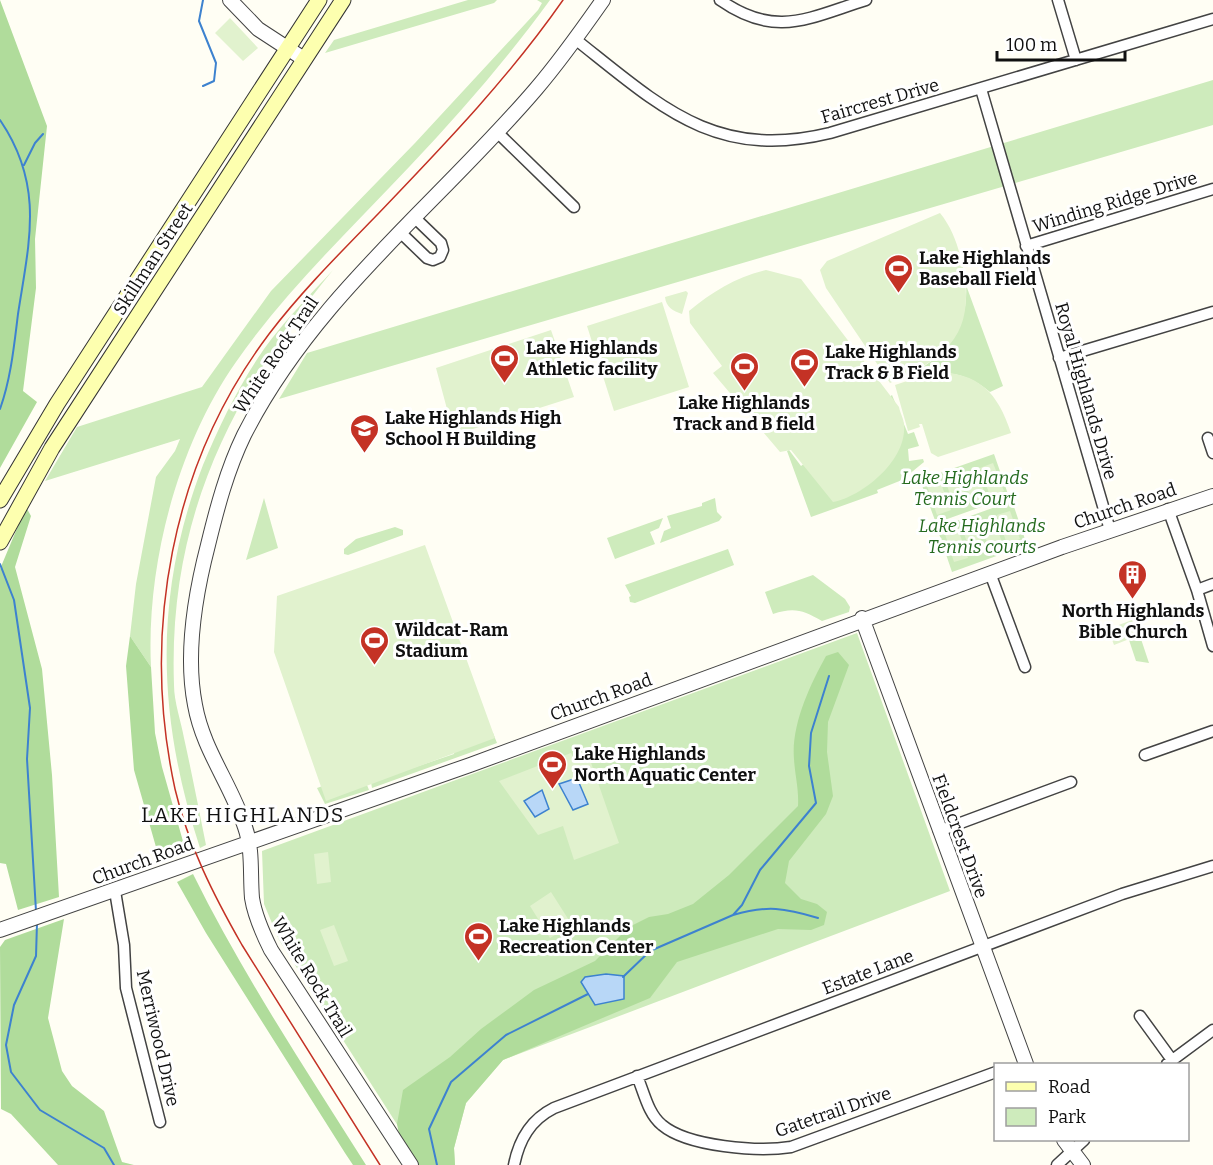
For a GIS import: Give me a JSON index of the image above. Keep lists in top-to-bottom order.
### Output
{
  "streets": {
    "main road": ["Skillman Street"],
    "street": [
      "Faircrest Drive",
      "Winding Ridge Drive",
      "White Rock Trail",
      "Royal Highlands Drive",
      "Church Road",
      "Fieldcrest Drive",
      "Estate Lane",
      "Merriwood Drive",
      "Gatetrail Drive"
    ]
  },
  "crossings": [
    ["Faircrest Drive", "White Rock Trail"],
    ["Faircrest Drive", "Royal Highlands Drive"],
    ["Winding Ridge Drive", "Royal Highlands Drive"],
    ["White Rock Trail", "Church Road"],
    ["Royal Highlands Drive", "Church Road"],
    ["Church Road", "Fieldcrest Drive"],
    ["Church Road", "Merriwood Drive"],
    ["Fieldcrest Drive", "Estate Lane"],
    ["Estate Lane", "Gatetrail Drive"]
  ],
  "districts": ["LAKE HIGHLANDS"],
  "parks": ["Lake Highlands Tennis Court", "Lake Highlands Tennis courts"],
  "places": {
    "sports": [
      "Lake Highlands Baseball Field",
      "Lake Highlands Athletic facility",
      "Lake Highlands Track & B Field",
      "Lake Highlands Track and B field",
      "Wildcat-Ram Stadium",
      "Lake Highlands North Aquatic Center",
      "Lake Highlands Recreation Center"
    ],
    "school or university": ["Lake Highlands High School H Building"],
    "building": ["North Highlands Bible Church"]
  },
  "legend": ["Road", "Park"],
  "scale_bar": "100 m"
}
